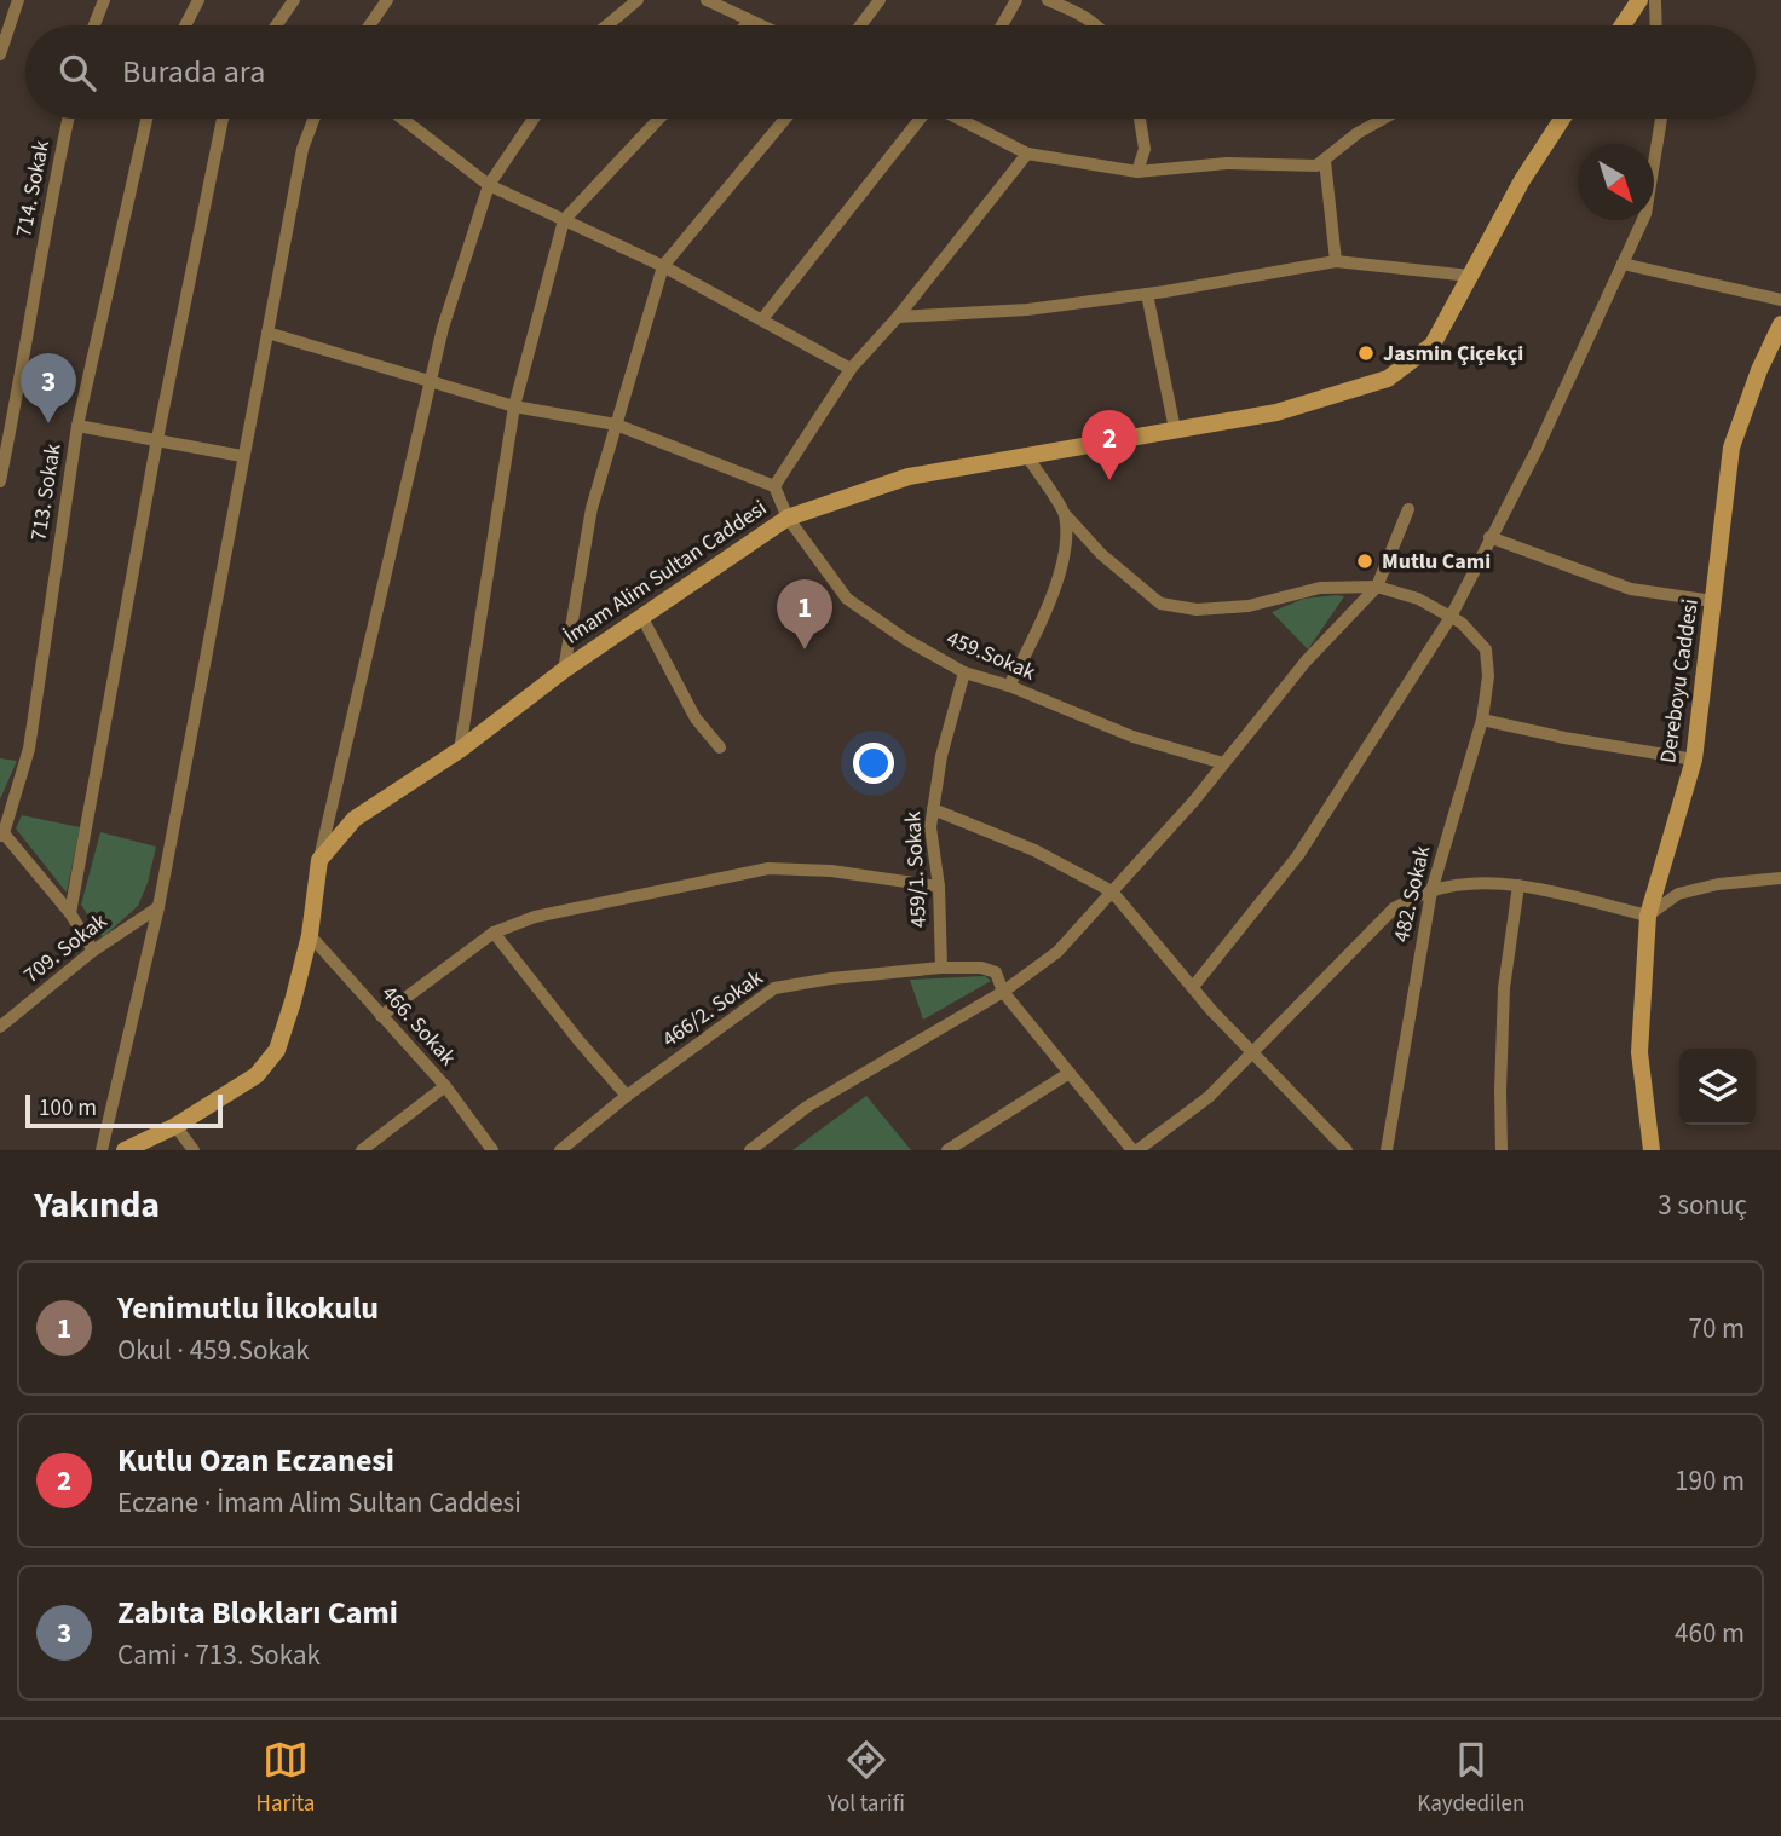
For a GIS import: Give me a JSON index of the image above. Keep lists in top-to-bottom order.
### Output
{
  "streets": {
    "street": [
      "714. Sokak",
      "713. Sokak",
      "İmam Alim Sultan Caddesi",
      "459.Sokak",
      "Dereboyu Caddesi",
      "459/1. Sokak",
      "482. Sokak",
      "709. Sokak",
      "466/2. Sokak",
      "466. Sokak"
    ]
  },
  "crossings": [
    ["İmam Alim Sultan Caddesi", "459.Sokak"],
    ["459.Sokak", "459/1. Sokak"],
    ["459/1. Sokak", "466/2. Sokak"]
  ],
  "places": ["Jasmin Çiçekçi", "Mutlu Cami"],
  "scale_bar": "100 m",
  "north": "bottom right",
  "page": {
    "search": "Burada ara",
    "pins": ["3", "2", "1"],
    "scale": "100 m",
    "heading": ["Yakında", "3 sonuç"],
    "list": [
      {
        "mark": "1",
        "name": "Yenimutlu İlkokulu",
        "note": "Okul · 459.Sokak",
        "value": "70 m"
      },
      {
        "mark": "2",
        "name": "Kutlu Ozan Eczanesi",
        "note": "Eczane · İmam Alim Sultan Caddesi",
        "value": "190 m"
      },
      {
        "mark": "3",
        "name": "Zabıta Blokları Cami",
        "note": "Cami · 713. Sokak",
        "value": "460 m"
      }
    ],
    "nav": ["Harita", "Yol tarifi", "Kaydedilen"]
  }
}
